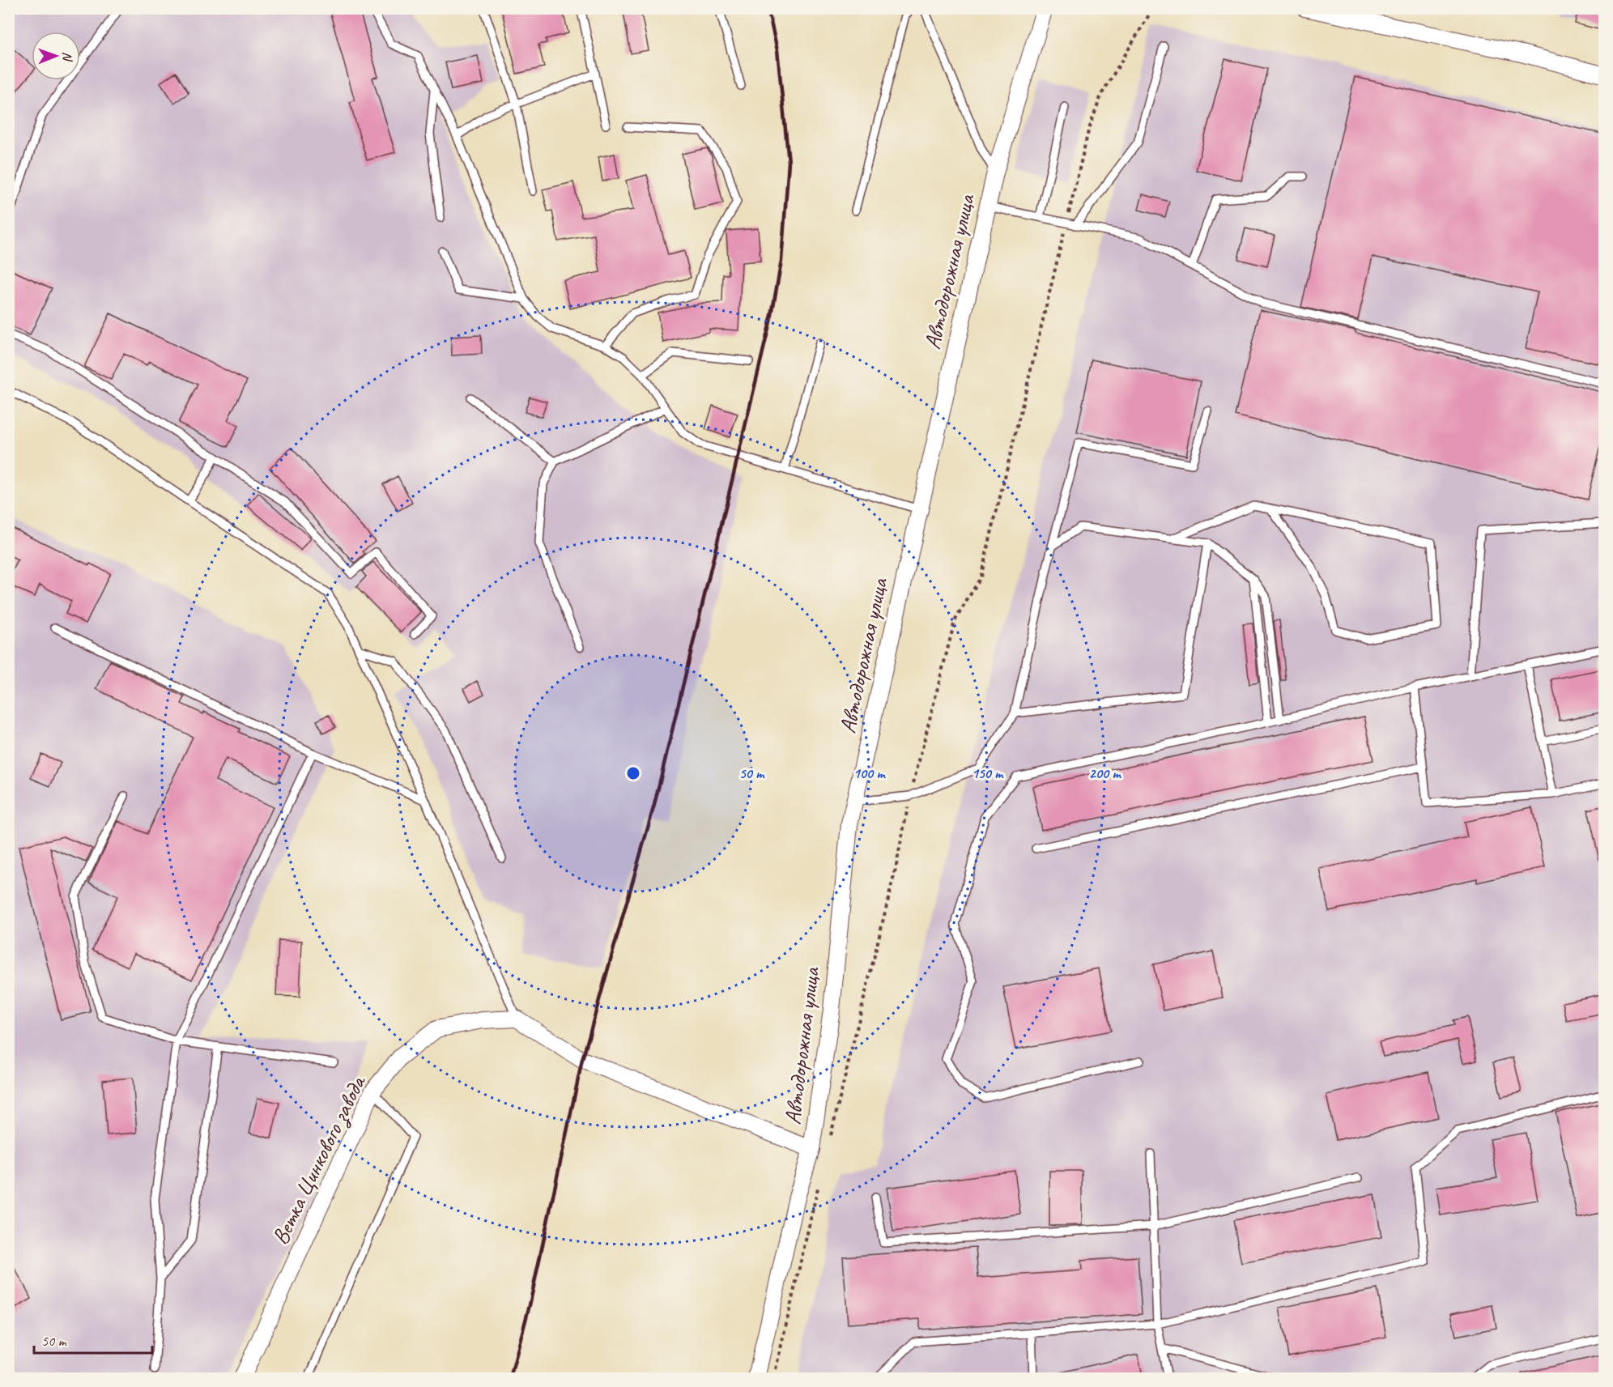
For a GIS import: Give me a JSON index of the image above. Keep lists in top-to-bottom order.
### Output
{
  "streets": {
    "street": ["Автодорожная улица", "Ветка Цинкового завода"]
  },
  "scale_bar": "50 m",
  "north": "right",
  "rings": [
    "50 m",
    "100 m",
    "150 m",
    "200 m"
  ]
}
